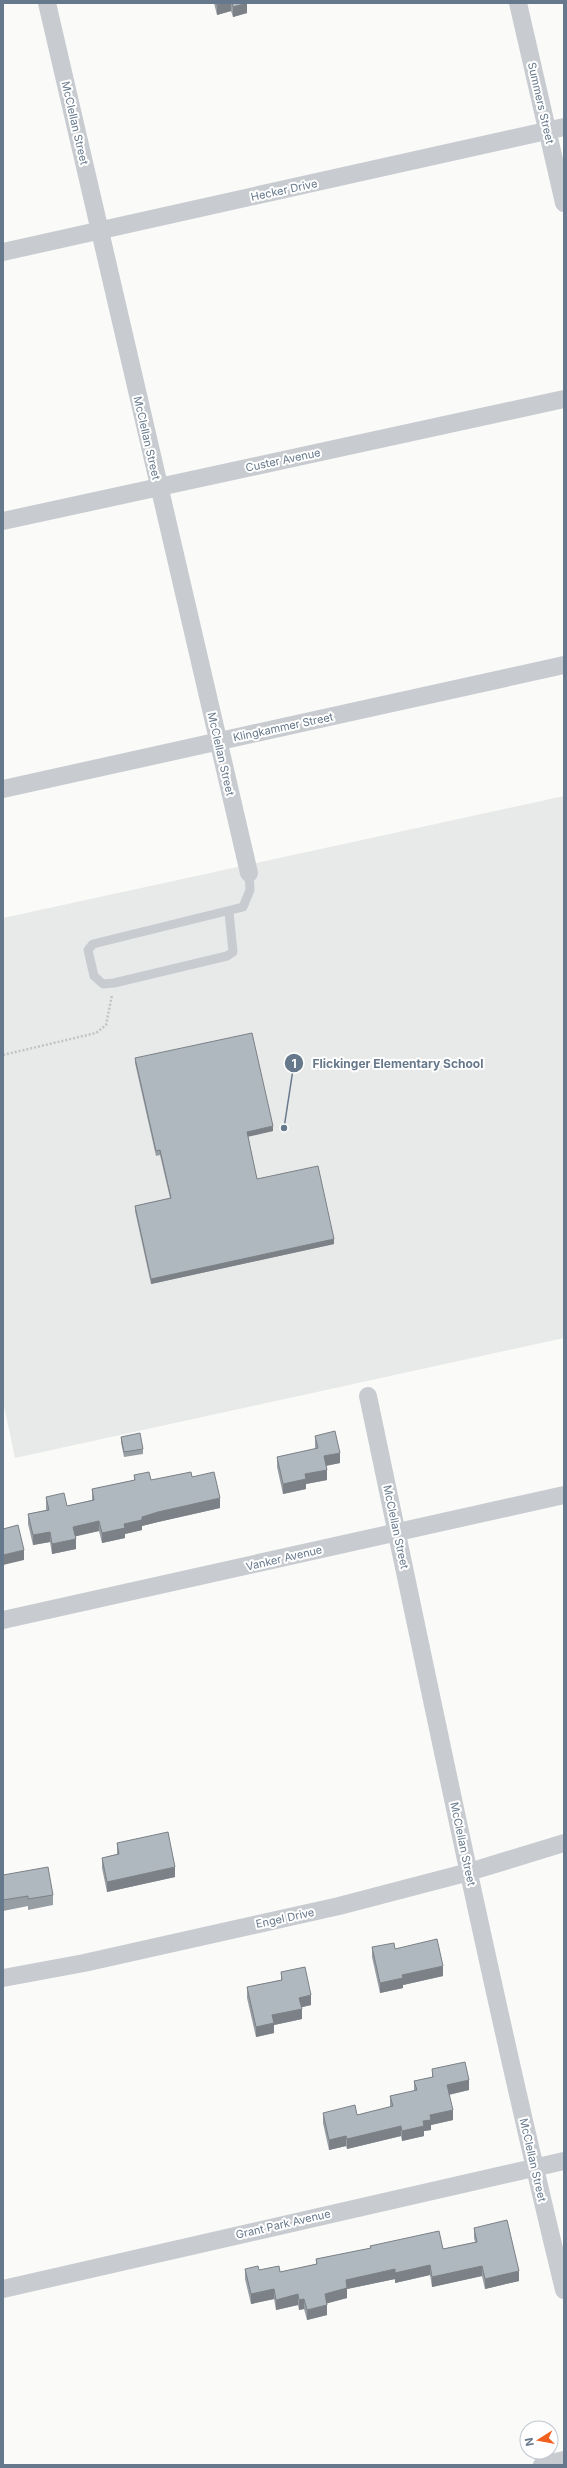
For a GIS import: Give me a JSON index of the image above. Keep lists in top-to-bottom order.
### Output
{
  "streets": {
    "street": [
      "Summers Street",
      "McClellan Street",
      "Hecker Drive",
      "Custer Avenue",
      "Klingkammer Street",
      "Vanker Avenue",
      "Engel Drive",
      "Grant Park Avenue"
    ]
  },
  "crossings": [
    ["Summers Street", "Hecker Drive"],
    ["McClellan Street", "Hecker Drive"],
    ["McClellan Street", "Custer Avenue"],
    ["McClellan Street", "Klingkammer Street"],
    ["McClellan Street", "Vanker Avenue"],
    ["McClellan Street", "Engel Drive"],
    ["McClellan Street", "Grant Park Avenue"]
  ],
  "places": ["Flickinger Elementary School"],
  "north": "left"
}
